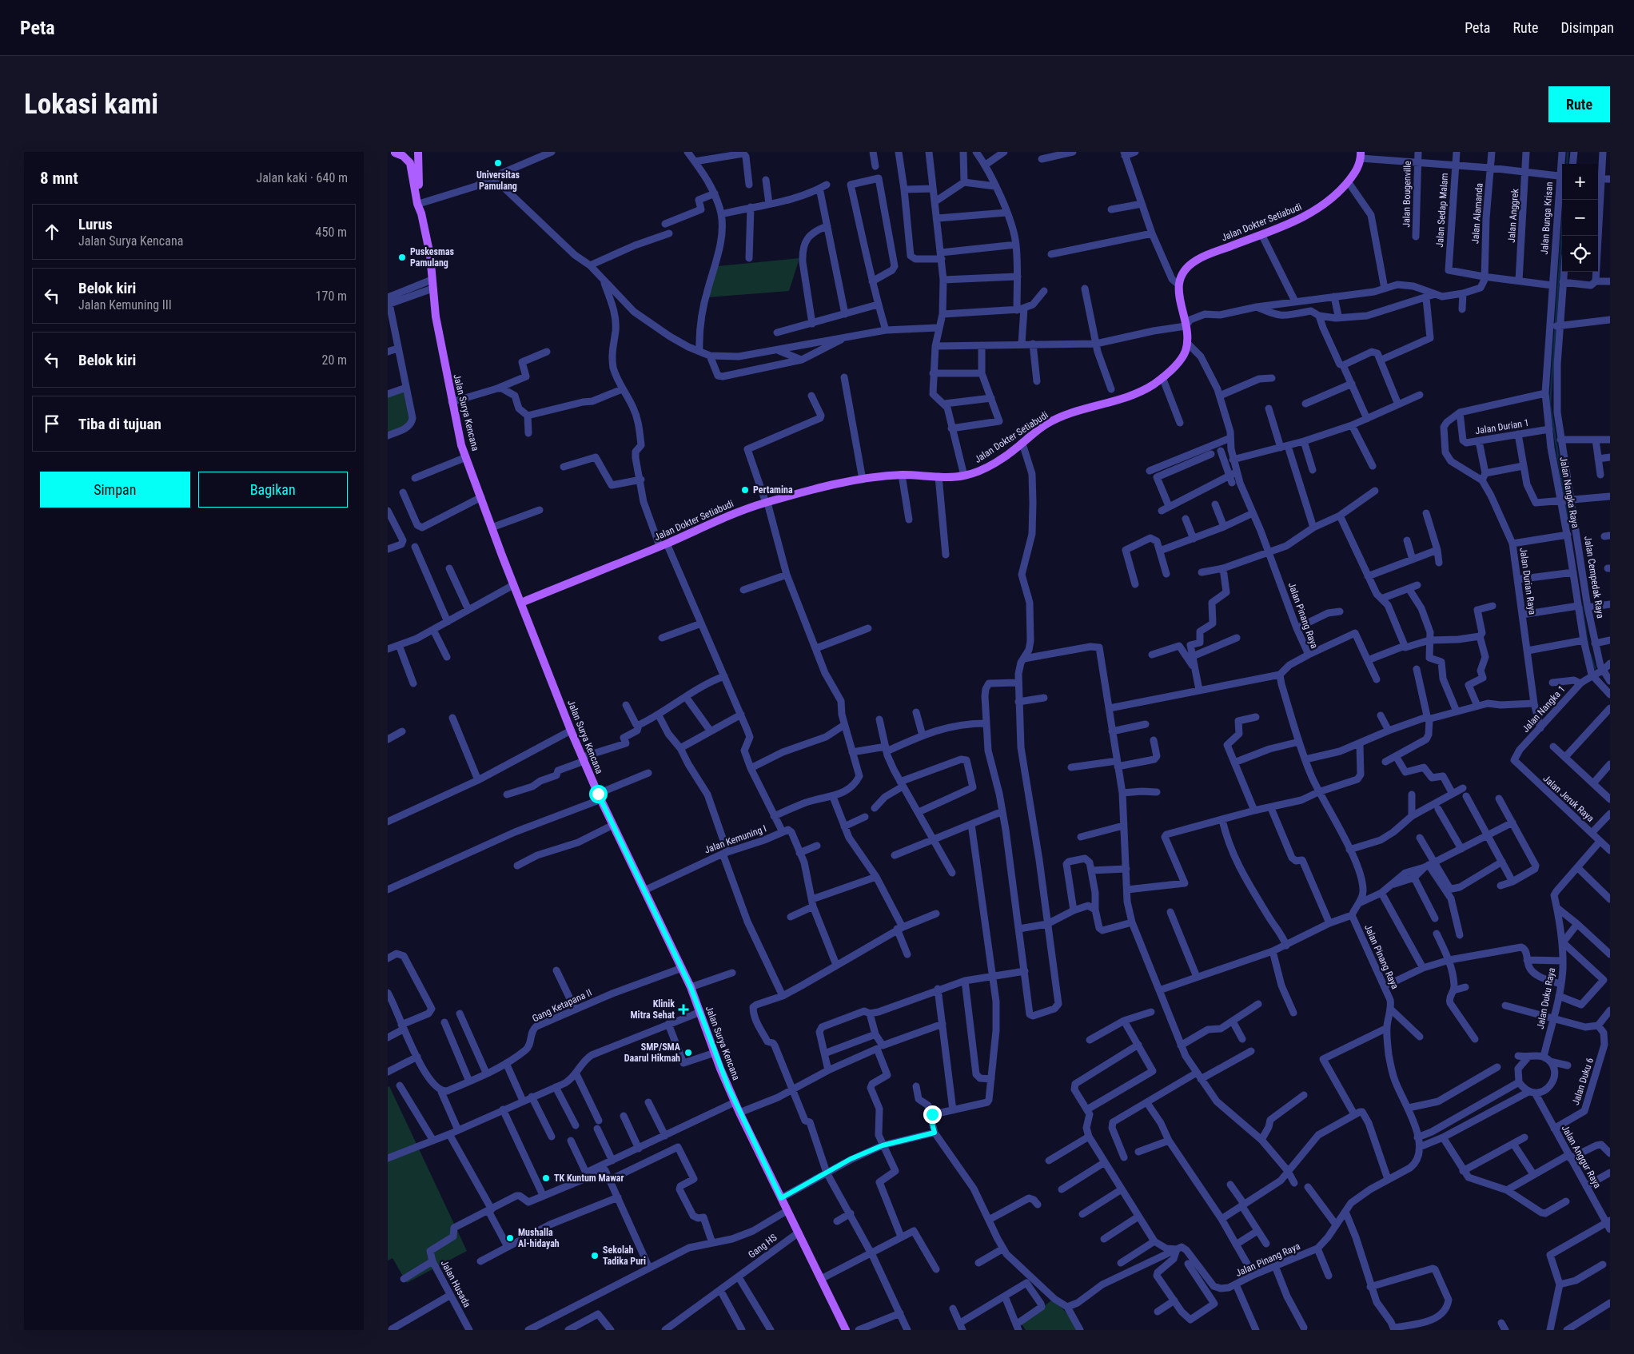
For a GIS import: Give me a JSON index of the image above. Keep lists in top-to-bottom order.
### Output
{
  "streets": {
    "main road": ["Jalan Dokter Setiabudi", "Jalan Surya Kencana"],
    "street": [
      "Jalan Bougenville",
      "Jalan Sedap Malam",
      "Jalan Alamanda",
      "Jalan Anggrek",
      "Jalan Bunga Krisan",
      "Jalan Durian 1",
      "Jalan Nangka Raya",
      "Jalan Cempedak Raya",
      "Jalan Durian Raya",
      "Jalan Pinang Raya",
      "Jalan Nangka 1",
      "Jalan Jeruk Raya",
      "Jalan Kemuning I",
      "Jalan Duku Raya",
      "Gang Ketapana II",
      "Jalan Duku 6",
      "Jalan Anggur Raya",
      "Gang HS",
      "Jalan Husada"
    ]
  },
  "crossings": [
    ["Jalan Sedap Malam", "Jalan Alamanda"],
    ["Jalan Bunga Krisan", "Jalan Nangka Raya"],
    ["Jalan Dokter Setiabudi", "Jalan Surya Kencana"],
    ["Jalan Dokter Setiabudi", "Jalan Pinang Raya"],
    ["Jalan Surya Kencana", "Jalan Kemuning I"],
    ["Jalan Surya Kencana", "Gang Ketapana II"],
    ["Jalan Surya Kencana", "Gang HS"],
    ["Jalan Durian 1", "Jalan Nangka Raya"],
    ["Jalan Durian 1", "Jalan Durian Raya"],
    ["Jalan Nangka Raya", "Jalan Durian Raya"],
    ["Jalan Nangka Raya", "Jalan Nangka 1"],
    ["Jalan Durian Raya", "Jalan Nangka 1"],
    ["Jalan Nangka 1", "Jalan Jeruk Raya"],
    ["Jalan Jeruk Raya", "Jalan Duku Raya"],
    ["Jalan Duku Raya", "Jalan Anggur Raya"],
    ["Jalan Duku 6", "Jalan Anggur Raya"]
  ],
  "places": {
    "other": [
      "Universitas Pamulang",
      "Puskesmas Pamulang",
      "Pertamina",
      "SMP/SMA Daarul Hikmah",
      "TK Kuntum Mawar",
      "Mushalla Al-hidayah",
      "Sekolah Tadika Puri"
    ],
    "health": ["Klinik Mitra Sehat"]
  },
  "page": {
    "header": "Peta",
    "nav": ["Peta", "Rute", "Disimpan"],
    "buttons": [
      "Rute",
      ["Simpan", "Bagikan"]
    ],
    "title": "Lokasi kami",
    "heading": ["8 mnt", "Jalan kaki · 640 m"],
    "map_buttons": ["+", "−"],
    "list": [
      ["Lurus", "Jalan Surya Kencana", "450 m"],
      ["Belok kiri", "Jalan Kemuning III", "170 m"],
      ["Belok kiri", "20 m"],
      "Tiba di tujuan"
    ]
  }
}
